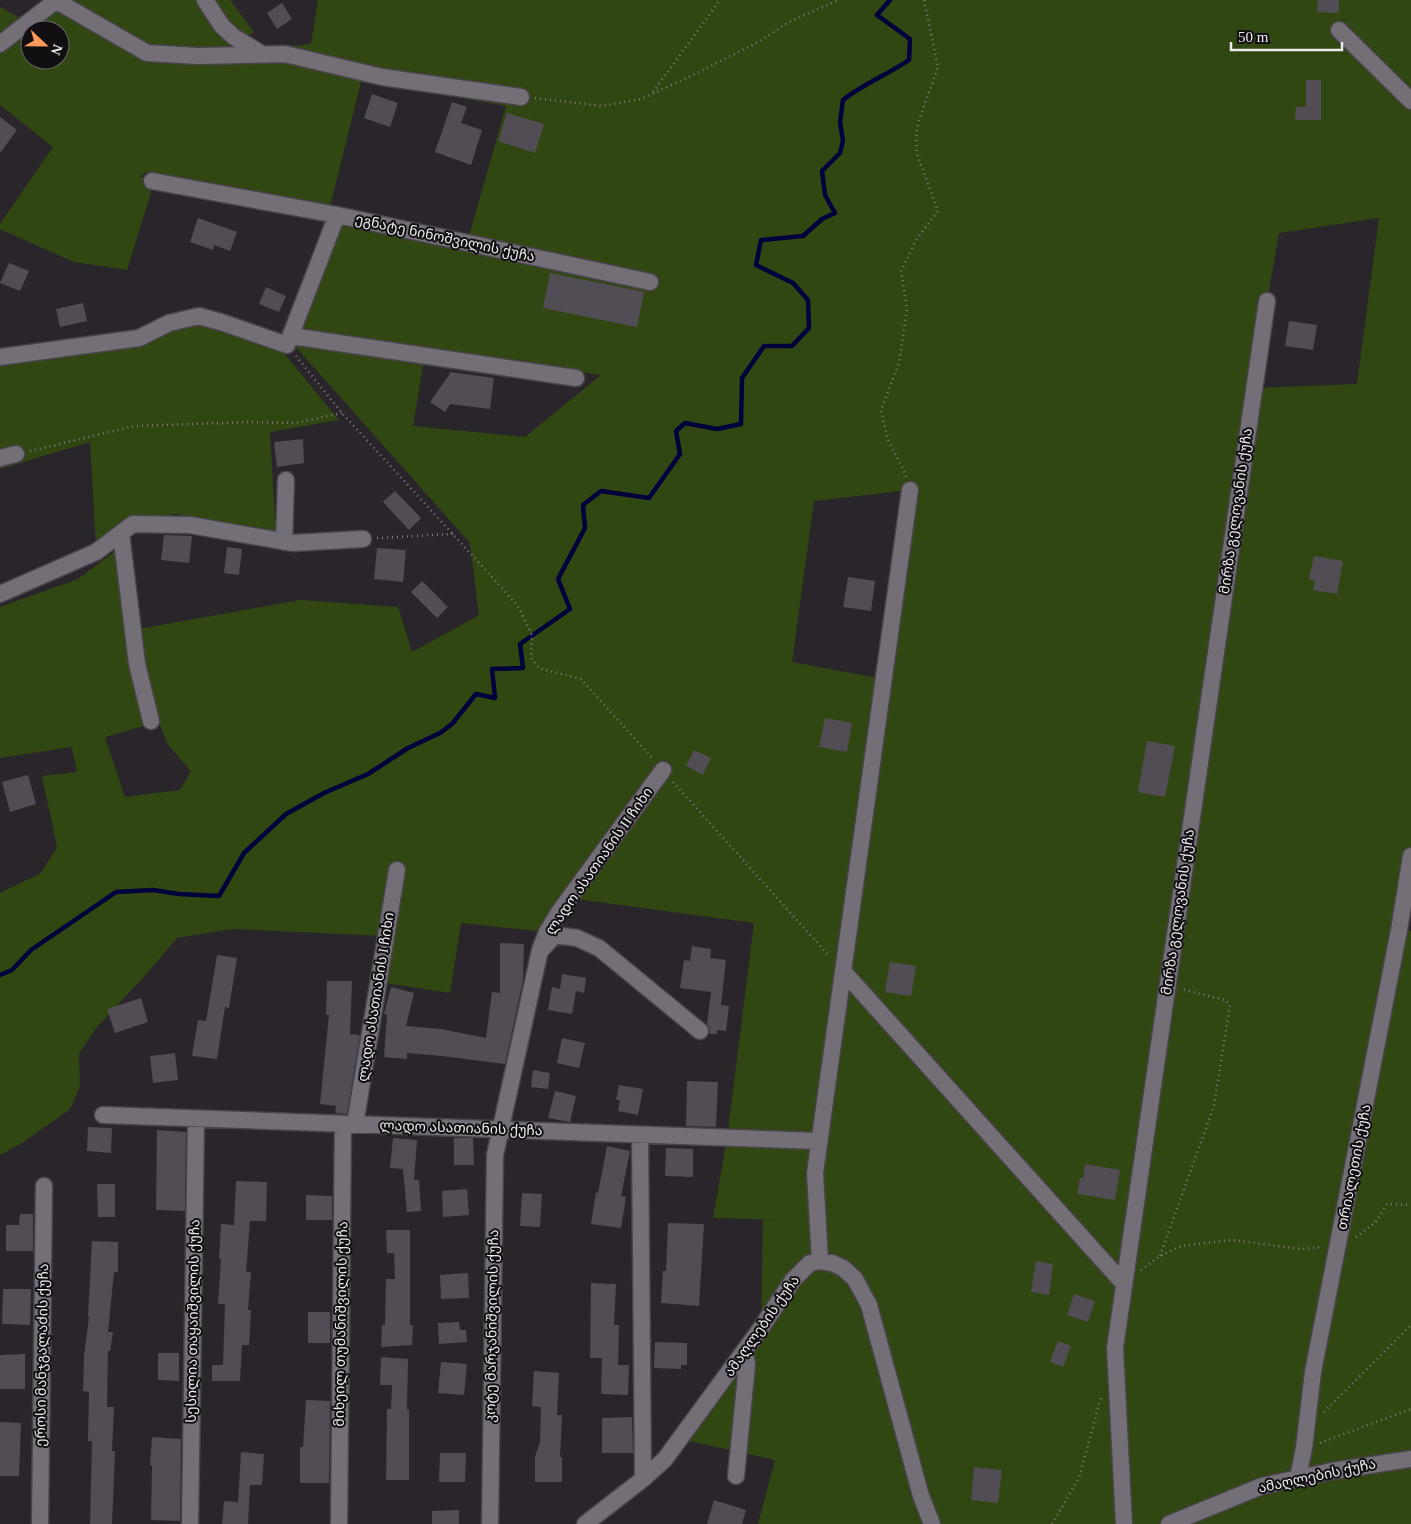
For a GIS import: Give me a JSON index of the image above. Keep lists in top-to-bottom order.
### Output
{
  "streets": {
    "street": [
      "ეგნატე ნინოშვილის ქუჩა",
      "მირზა გელოვანის ქუჩა",
      "ლადო ასათიანის II ჩიხი",
      "ლადო ასათიანის I ჩიხი",
      "ლადო ასათიანის ქუჩა",
      "თრიალეთის ქუჩა",
      "სესილია თაყაიშვილის ქუჩა",
      "მიხეილ თუმანიშვილის ქუჩა",
      "კოტე მარჯანიშვილის ქუჩა",
      "ამაღლების ქუჩა",
      "ეროსი მანჯგალაძის ქუჩა"
    ]
  },
  "crossings": [
    ["ლადო ასათიანის II ჩიხი", "ლადო ასათიანის ქუჩა"],
    ["ლადო ასათიანის II ჩიხი", "კოტე მარჯანიშვილის ქუჩა"],
    ["ლადო ასათიანის I ჩიხი", "ლადო ასათიანის ქუჩა"],
    ["ლადო ასათიანის I ჩიხი", "მიხეილ თუმანიშვილის ქუჩა"],
    ["ლადო ასათიანის ქუჩა", "სესილია თაყაიშვილის ქუჩა"],
    ["ლადო ასათიანის ქუჩა", "მიხეილ თუმანიშვილის ქუჩა"],
    ["ლადო ასათიანის ქუჩა", "კოტე მარჯანიშვილის ქუჩა"],
    ["თრიალეთის ქუჩა", "ამაღლების ქუჩა"]
  ],
  "scale_bar": "50 m",
  "north": "right"
}
